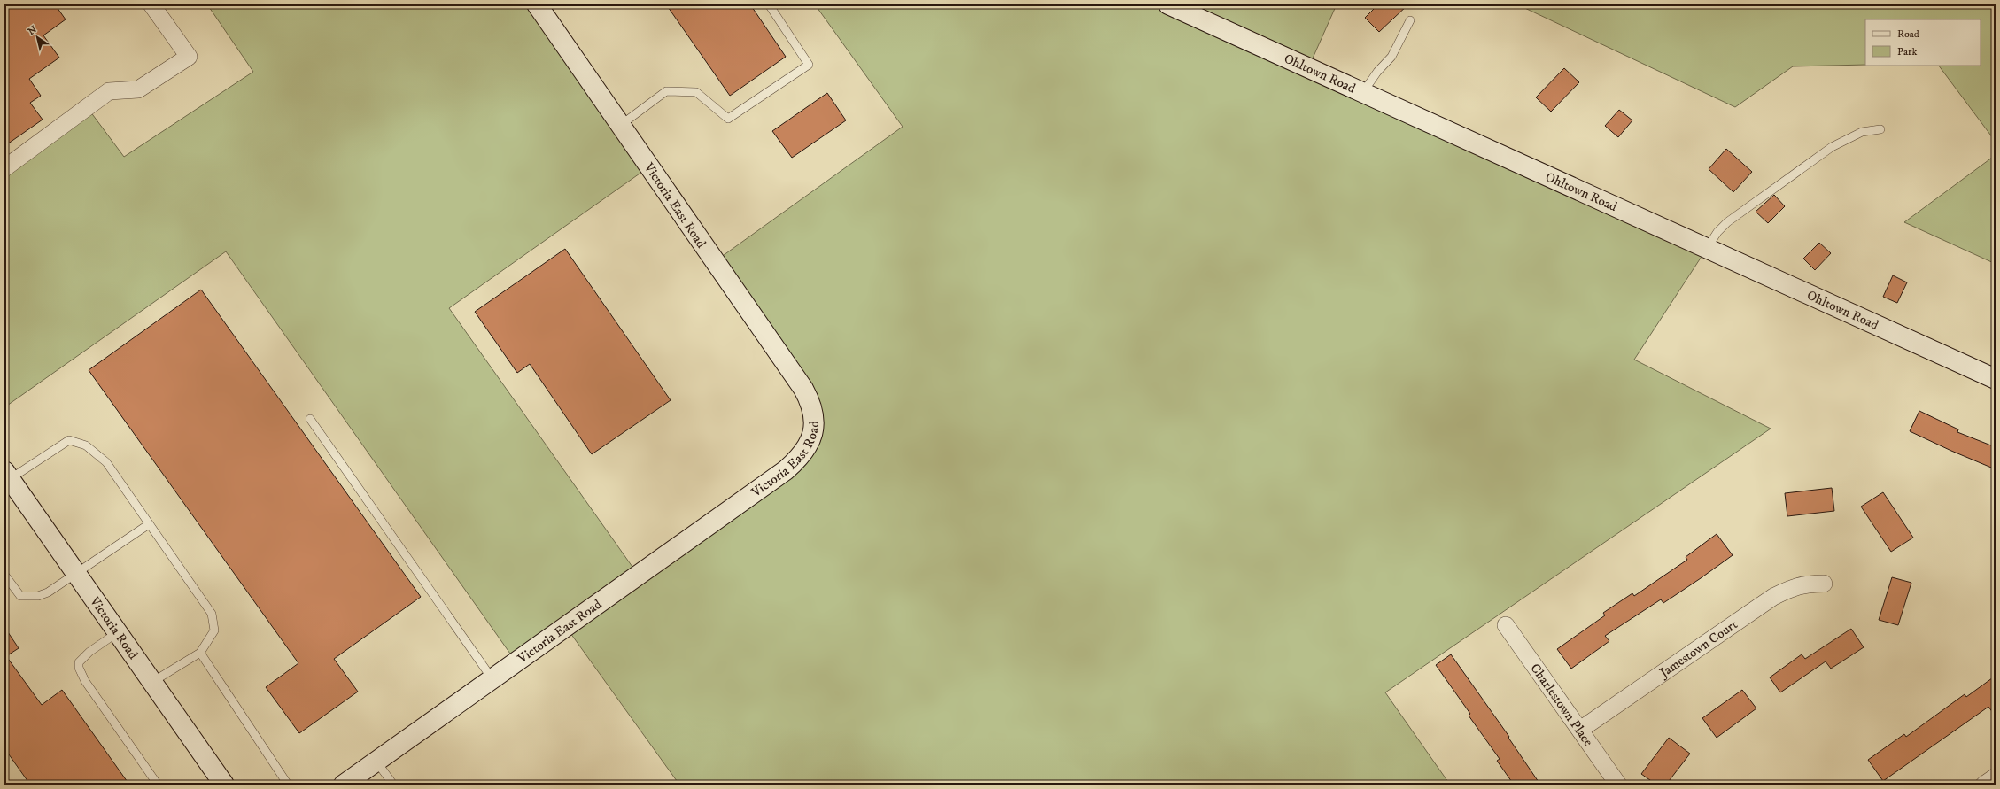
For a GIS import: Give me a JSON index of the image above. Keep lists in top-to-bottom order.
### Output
{
  "streets": {
    "street": [
      "Ohltown Road",
      "Victoria East Road",
      "Victoria Road",
      "Jamestown Court",
      "Charlestown Place"
    ]
  },
  "crossings": [
    ["Jamestown Court", "Charlestown Place"]
  ],
  "legend": ["Road", "Park"],
  "north": "top left"
}
